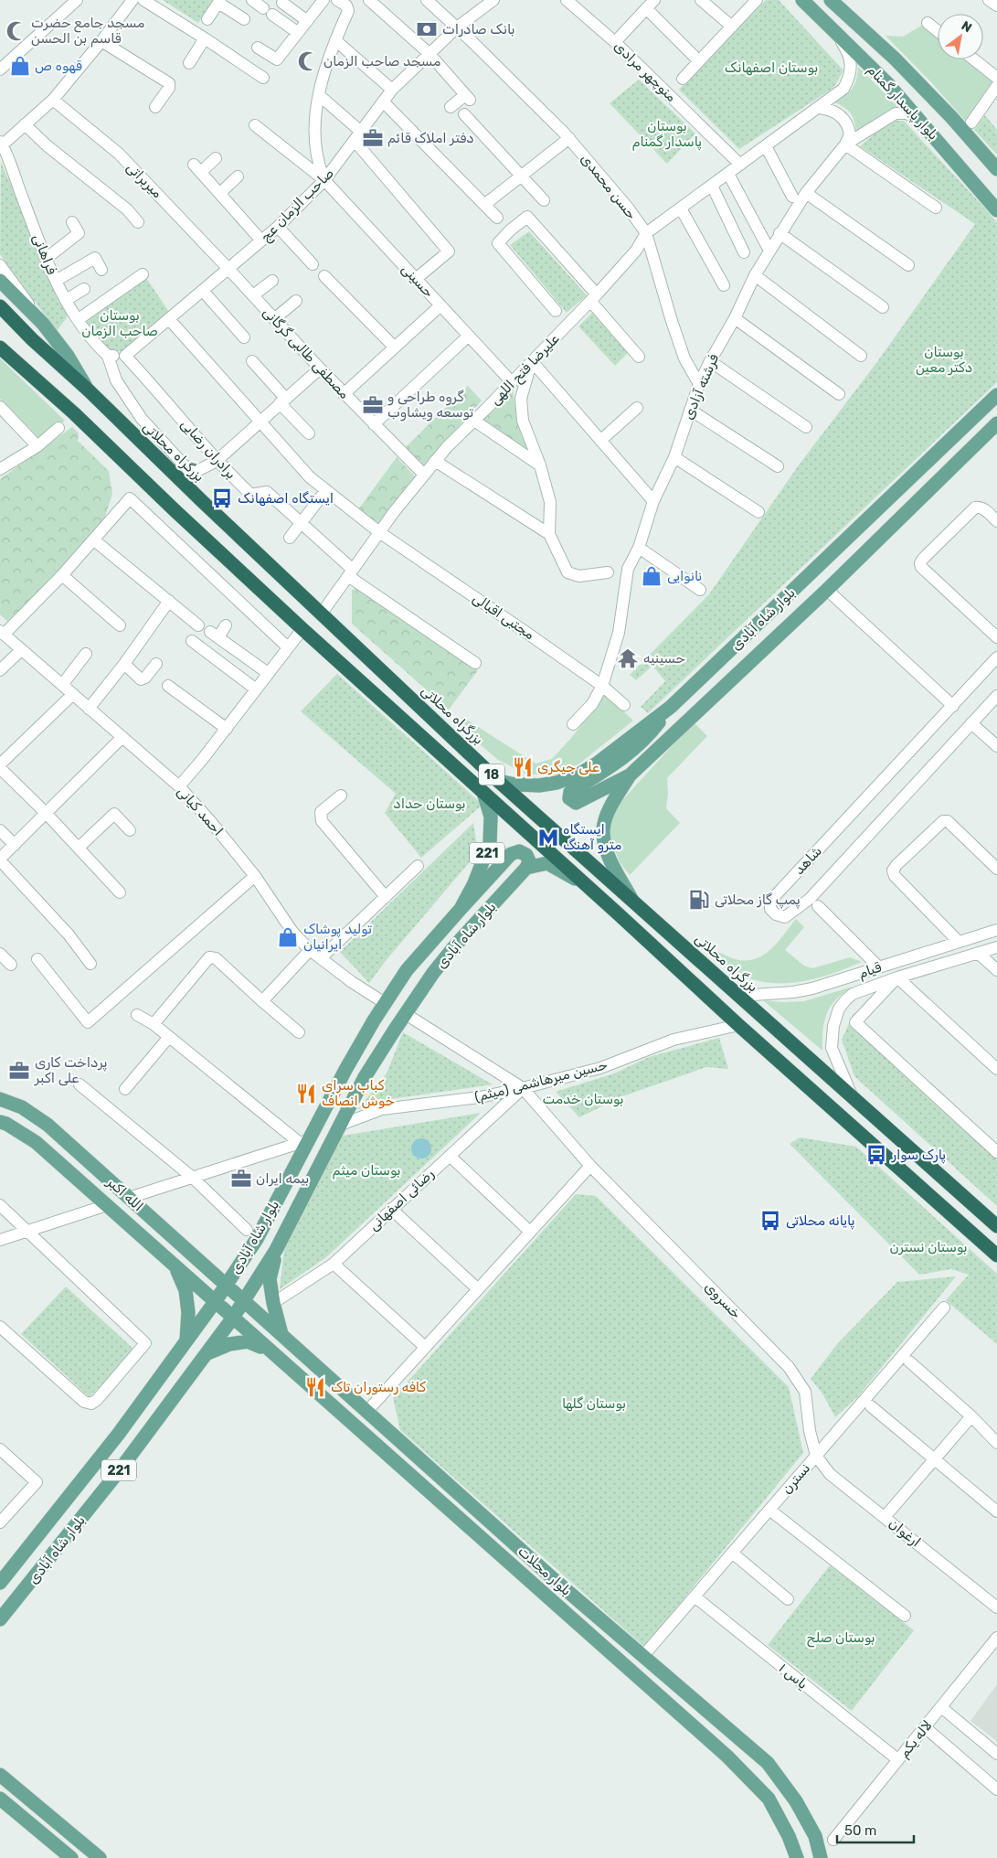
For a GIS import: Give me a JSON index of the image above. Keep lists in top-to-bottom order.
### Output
{
  "streets": {
    "highway": ["بزرگراه محلاتی", "18"],
    "main road": [
      "بلوار پاسدار گمنام",
      "بلوار شاه آبادی",
      "221",
      "الله اکبر",
      "بلوار محلات"
    ],
    "street": [
      "منوچهر مرادی",
      "میربراتی",
      "حسن محمدی",
      "صاحب الزمان عج",
      "فراهانی",
      "حسینی",
      "مصطفی طالبی گرگانی",
      "علیرضا فتح‌ اللهی",
      "فرشته آزادی",
      "برادران رضایی",
      "مجتبی اقبالی",
      "احمد کیانی",
      "شاهد",
      "قیام",
      "حسین میرهاشمی (میثم)",
      "رضائی اصفهانی",
      "خسروی",
      "نسترن",
      "ارغوان",
      "یاس ۱",
      "لاله یکم"
    ]
  },
  "crossings": [
    ["بلوار پاسدار گمنام", "فرشته آزادی"],
    ["میربراتی", "صاحب الزمان عج"],
    ["میربراتی", "مصطفی طالبی گرگانی"],
    ["حسن محمدی", "صاحب الزمان عج"],
    ["حسن محمدی", "علیرضا فتح‌ اللهی"],
    ["حسن محمدی", "فرشته آزادی"],
    ["صاحب الزمان عج", "حسینی"],
    ["صاحب الزمان عج", "مصطفی طالبی گرگانی"],
    ["صاحب الزمان عج", "برادران رضایی"],
    ["صاحب الزمان عج", "مجتبی اقبالی"],
    ["فراهانی", "برادران رضایی"],
    ["حسینی", "علیرضا فتح‌ اللهی"],
    ["مصطفی طالبی گرگانی", "علیرضا فتح‌ اللهی"],
    ["علیرضا فتح‌ اللهی", "بزرگراه محلاتی"],
    ["علیرضا فتح‌ اللهی", "مجتبی اقبالی"],
    ["فرشته آزادی", "مجتبی اقبالی"],
    ["بزرگراه محلاتی", "بلوار شاه آبادی"],
    ["بزرگراه محلاتی", "قیام"],
    ["بلوار شاه آبادی", "18"],
    ["بلوار شاه آبادی", "احمد کیانی"],
    ["بلوار شاه آبادی", "221"],
    ["بلوار شاه آبادی", "حسین میرهاشمی (میثم)"],
    ["بلوار شاه آبادی", "الله اکبر"],
    ["بلوار شاه آبادی", "خسروی"],
    ["بلوار شاه آبادی", "بلوار محلات"],
    ["18", "حسین میرهاشمی (میثم)"],
    ["حسین میرهاشمی (میثم)", "رضائی اصفهانی"],
    ["حسین میرهاشمی (میثم)", "خسروی"],
    ["الله اکبر", "بلوار محلات"],
    ["رضائی اصفهانی", "خسروی"],
    ["خسروی", "نسترن"],
    ["خسروی", "ارغوان"],
    ["نسترن", "ارغوان"],
    ["نسترن", "یاس ۱"]
  ],
  "parks": [
    "بوستان اصفهانک",
    "بوستان پاسدار گمنام",
    "بوستان صاحب الزمان",
    "بوستان دکتر معین",
    "بوستان حداد",
    "بوستان خدمت",
    "بوستان میثم",
    "بوستان نسترن",
    "بوستان گلها",
    "بوستان صلح"
  ],
  "places": {
    "bank": ["بانک صادرات"],
    "mosque": ["مسجد جامع حضرت قاسم بن الحسن", "مسجد صاحب الزمان"],
    "shop": ["قهوه ص", "نانوایی", "تولید پوشاک ایرانیان"],
    "office": [
      "دفتر املاک قائم",
      "گروه طراحی و توسعه ویشاوب",
      "پرداخت کاری علی اکبر",
      "بیمه ایران"
    ],
    "bus stop": ["ایستگاه اصفهانک", "پارک سوار", "پایانه محلاتی"],
    "temple": ["حسینیه"],
    "restaurant": ["علی جیگری", "کباب سرای خوش انصاف", "کافه رستوران تاک"],
    "metro station": ["ایستگاه مترو آهنگ"],
    "fuel station": ["پمپ گاز محلاتی"]
  },
  "scale_bar": "50 m",
  "north": "top right"
}
